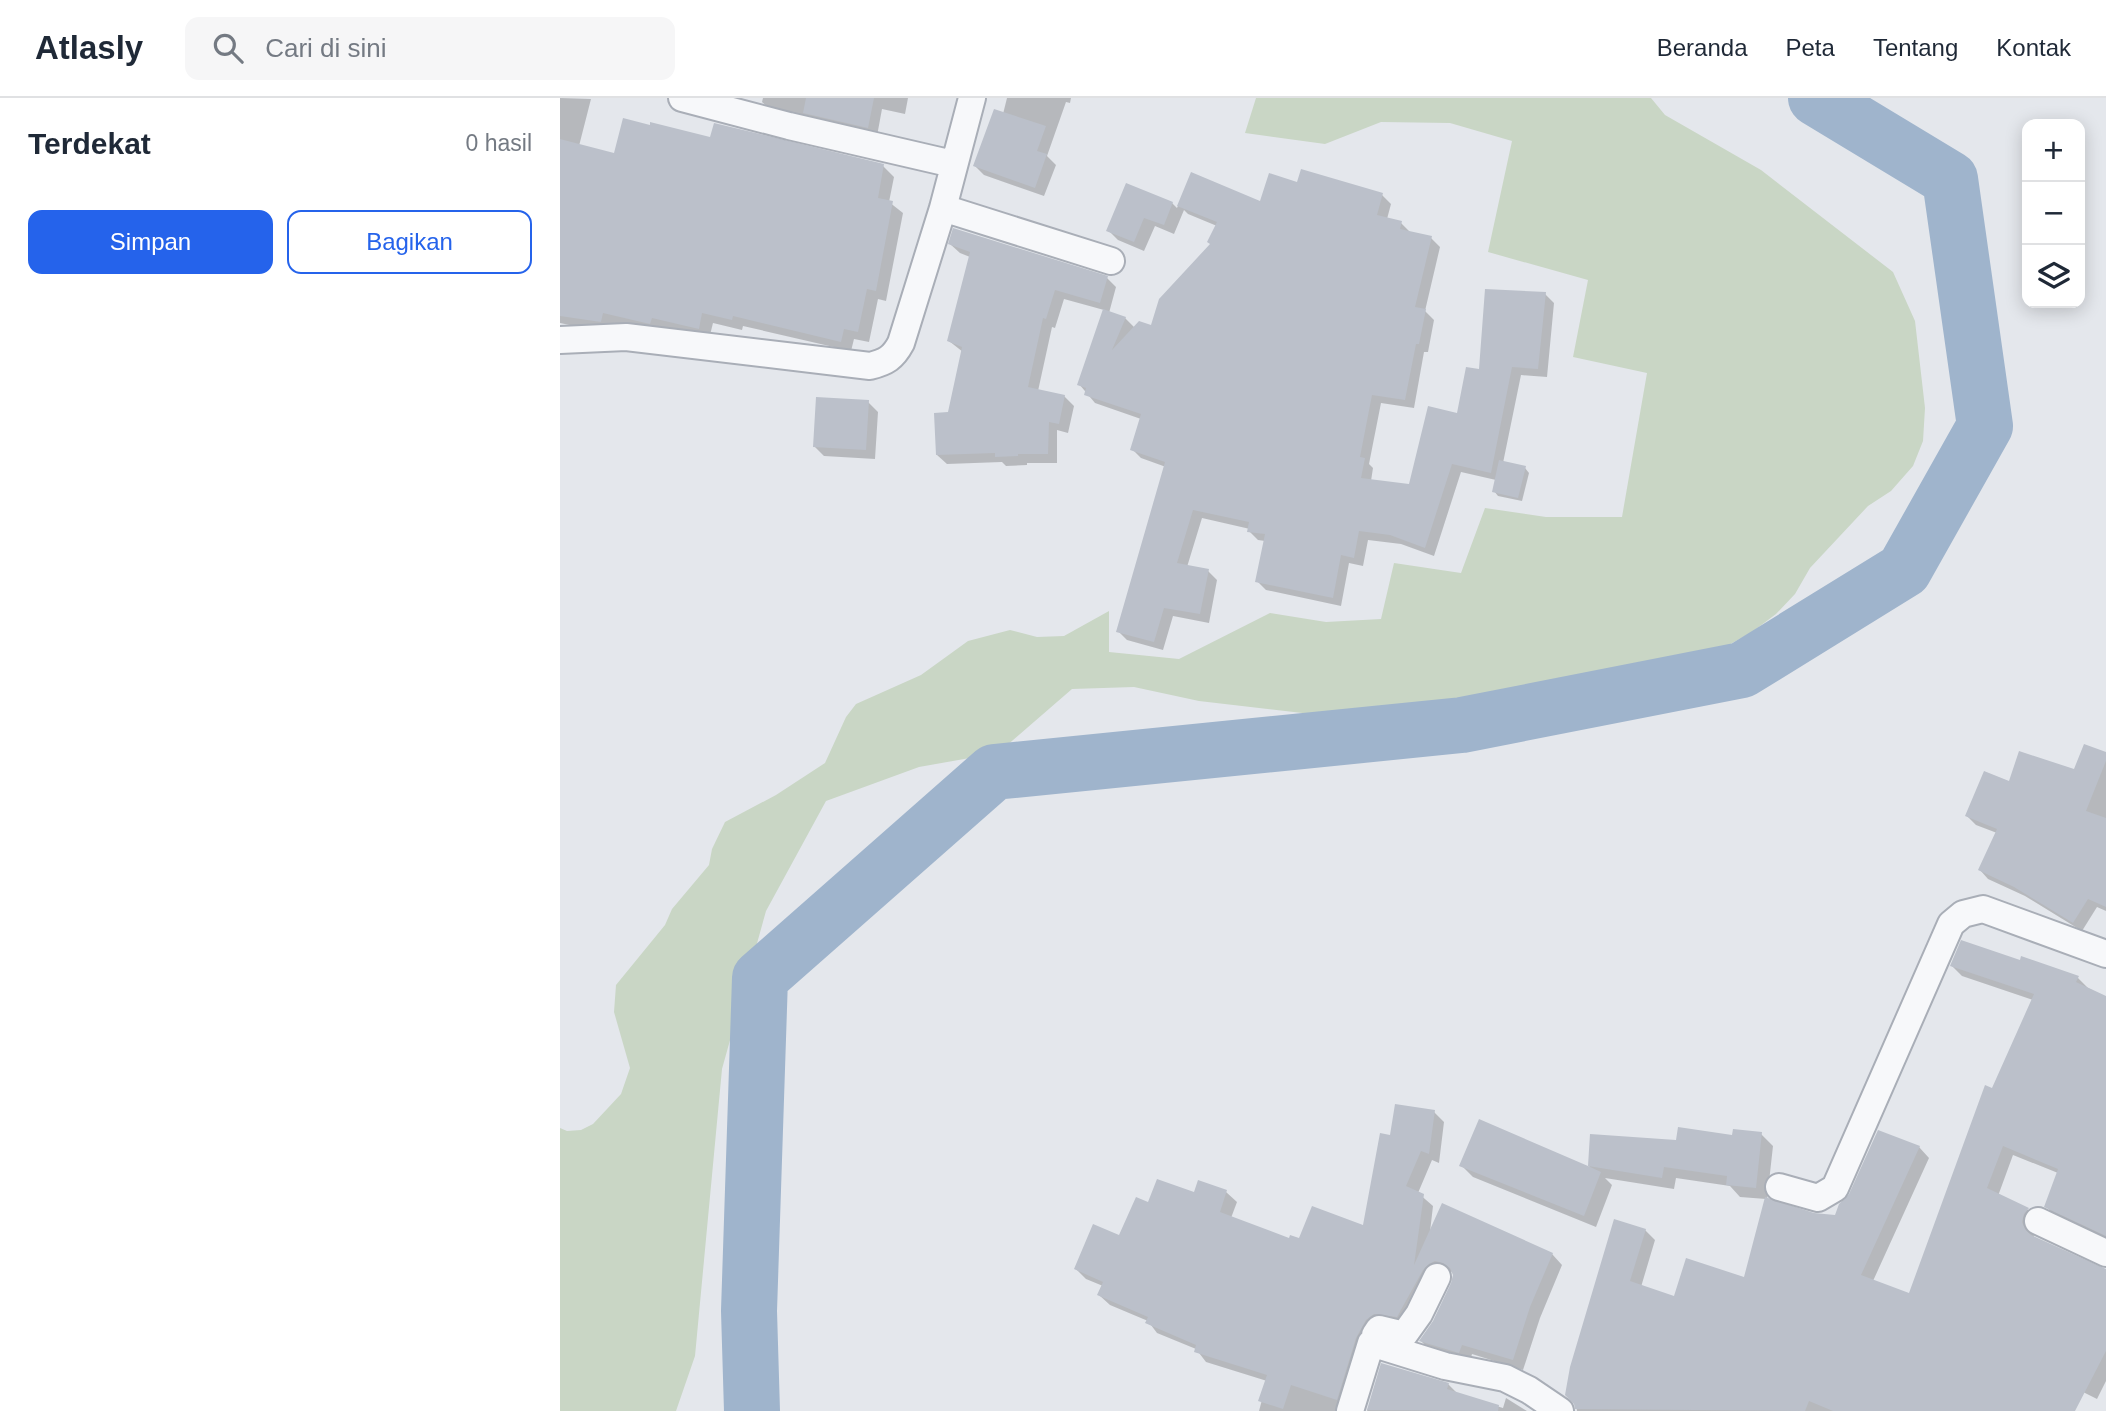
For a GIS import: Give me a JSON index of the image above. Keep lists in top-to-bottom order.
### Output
{
  "page": {
    "header": "Atlasly",
    "search": "Cari di sini",
    "nav": [
      "Beranda",
      "Peta",
      "Tentang",
      "Kontak"
    ],
    "heading": ["Terdekat", "0 hasil"],
    "map_buttons": ["+", "−"],
    "buttons": ["Simpan", "Bagikan"]
  }
}
